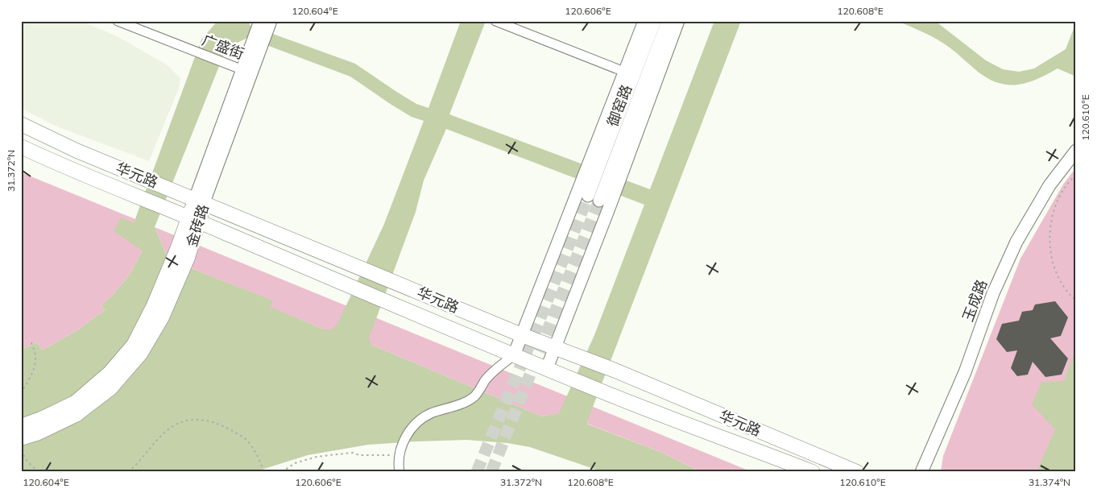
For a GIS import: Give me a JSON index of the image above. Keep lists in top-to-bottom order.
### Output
{
  "streets": {
    "main road": ["华元路", "金砖路"],
    "street": ["广盛街", "御窑路", "玉成路"]
  },
  "crossings": [
    ["广盛街", "金砖路"],
    ["华元路", "金砖路"]
  ],
  "coordinates": [
    "120.604°E",
    "120.606°E",
    "120.608°E",
    "120.610°E",
    "31.372°N",
    "31.374°N"
  ]
}
